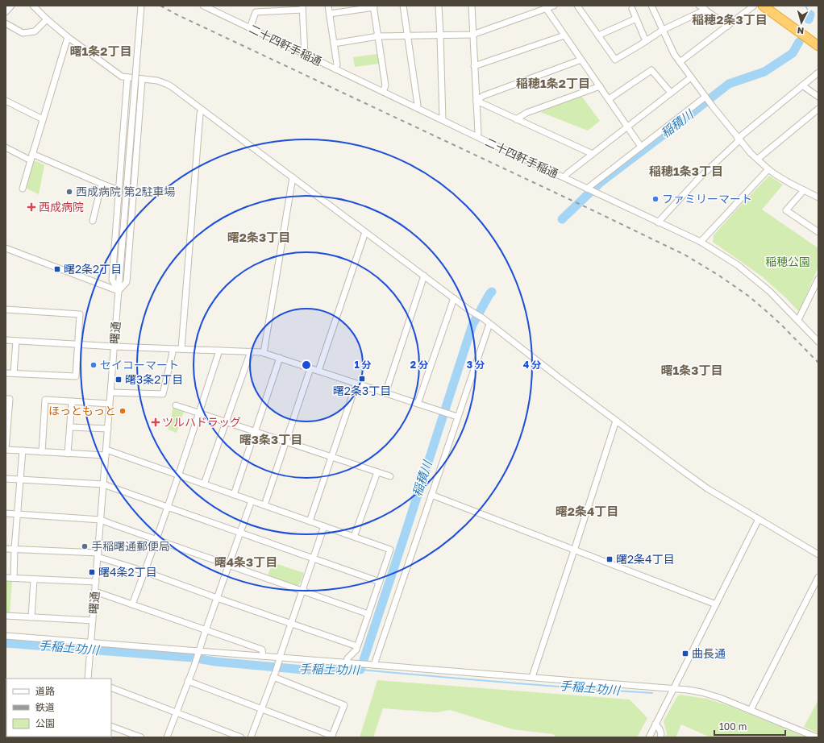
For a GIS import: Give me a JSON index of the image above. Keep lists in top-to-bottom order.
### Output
{
  "streets": {
    "street": ["二十四軒手稲通", "曙通"]
  },
  "districts": [
    "稲穂2条3丁目",
    "曙1条2丁目",
    "稲穂1条2丁目",
    "稲穂1条3丁目",
    "曙2条3丁目",
    "曙1条3丁目",
    "曙3条3丁目",
    "曙2条4丁目",
    "曙4条3丁目"
  ],
  "water": ["稲積川", "手稲土功川"],
  "parks": ["稲穂公園"],
  "places": {
    "other": [
      "西成病院 第2駐車場",
      "ファミリーマート",
      "セイコーマート",
      "ほっともっと",
      "手稲曙通郵便局"
    ],
    "health": ["西成病院", "ツルハドラッグ"],
    "transit": [
      "曙2条2丁目",
      "曙2条3丁目",
      "曙3条2丁目",
      "曙2条4丁目",
      "曙4条2丁目",
      "曲長通"
    ]
  },
  "legend": ["道路", "鉄道", "公園"],
  "scale_bar": "100 m",
  "north": "bottom",
  "rings": [
    "1 分",
    "2 分",
    "3 分",
    "4 分"
  ]
}
